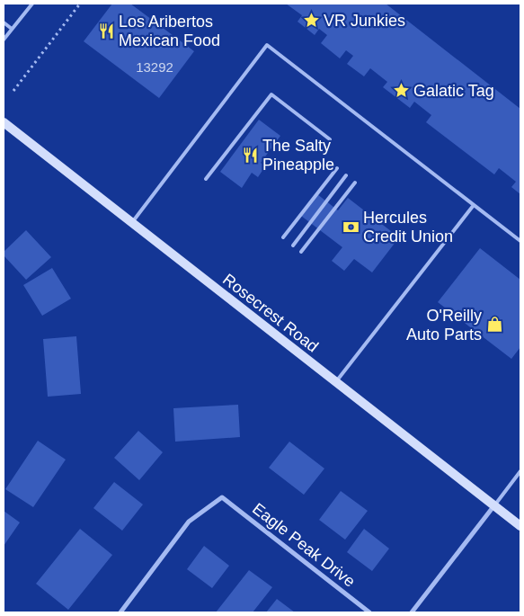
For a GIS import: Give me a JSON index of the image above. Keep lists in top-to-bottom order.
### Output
{
  "streets": {
    "main road": ["Rosecrest Road"],
    "street": ["Eagle Peak Drive"]
  },
  "places": {
    "place": ["VR Junkies", "Galatic Tag"],
    "restaurant": ["Los Aribertos Mexican Food", "The Salty Pineapple"],
    "bank": ["Hercules Credit Union"],
    "shop": ["O'Reilly Auto Parts"]
  },
  "house_numbers": ["13292"]
}
